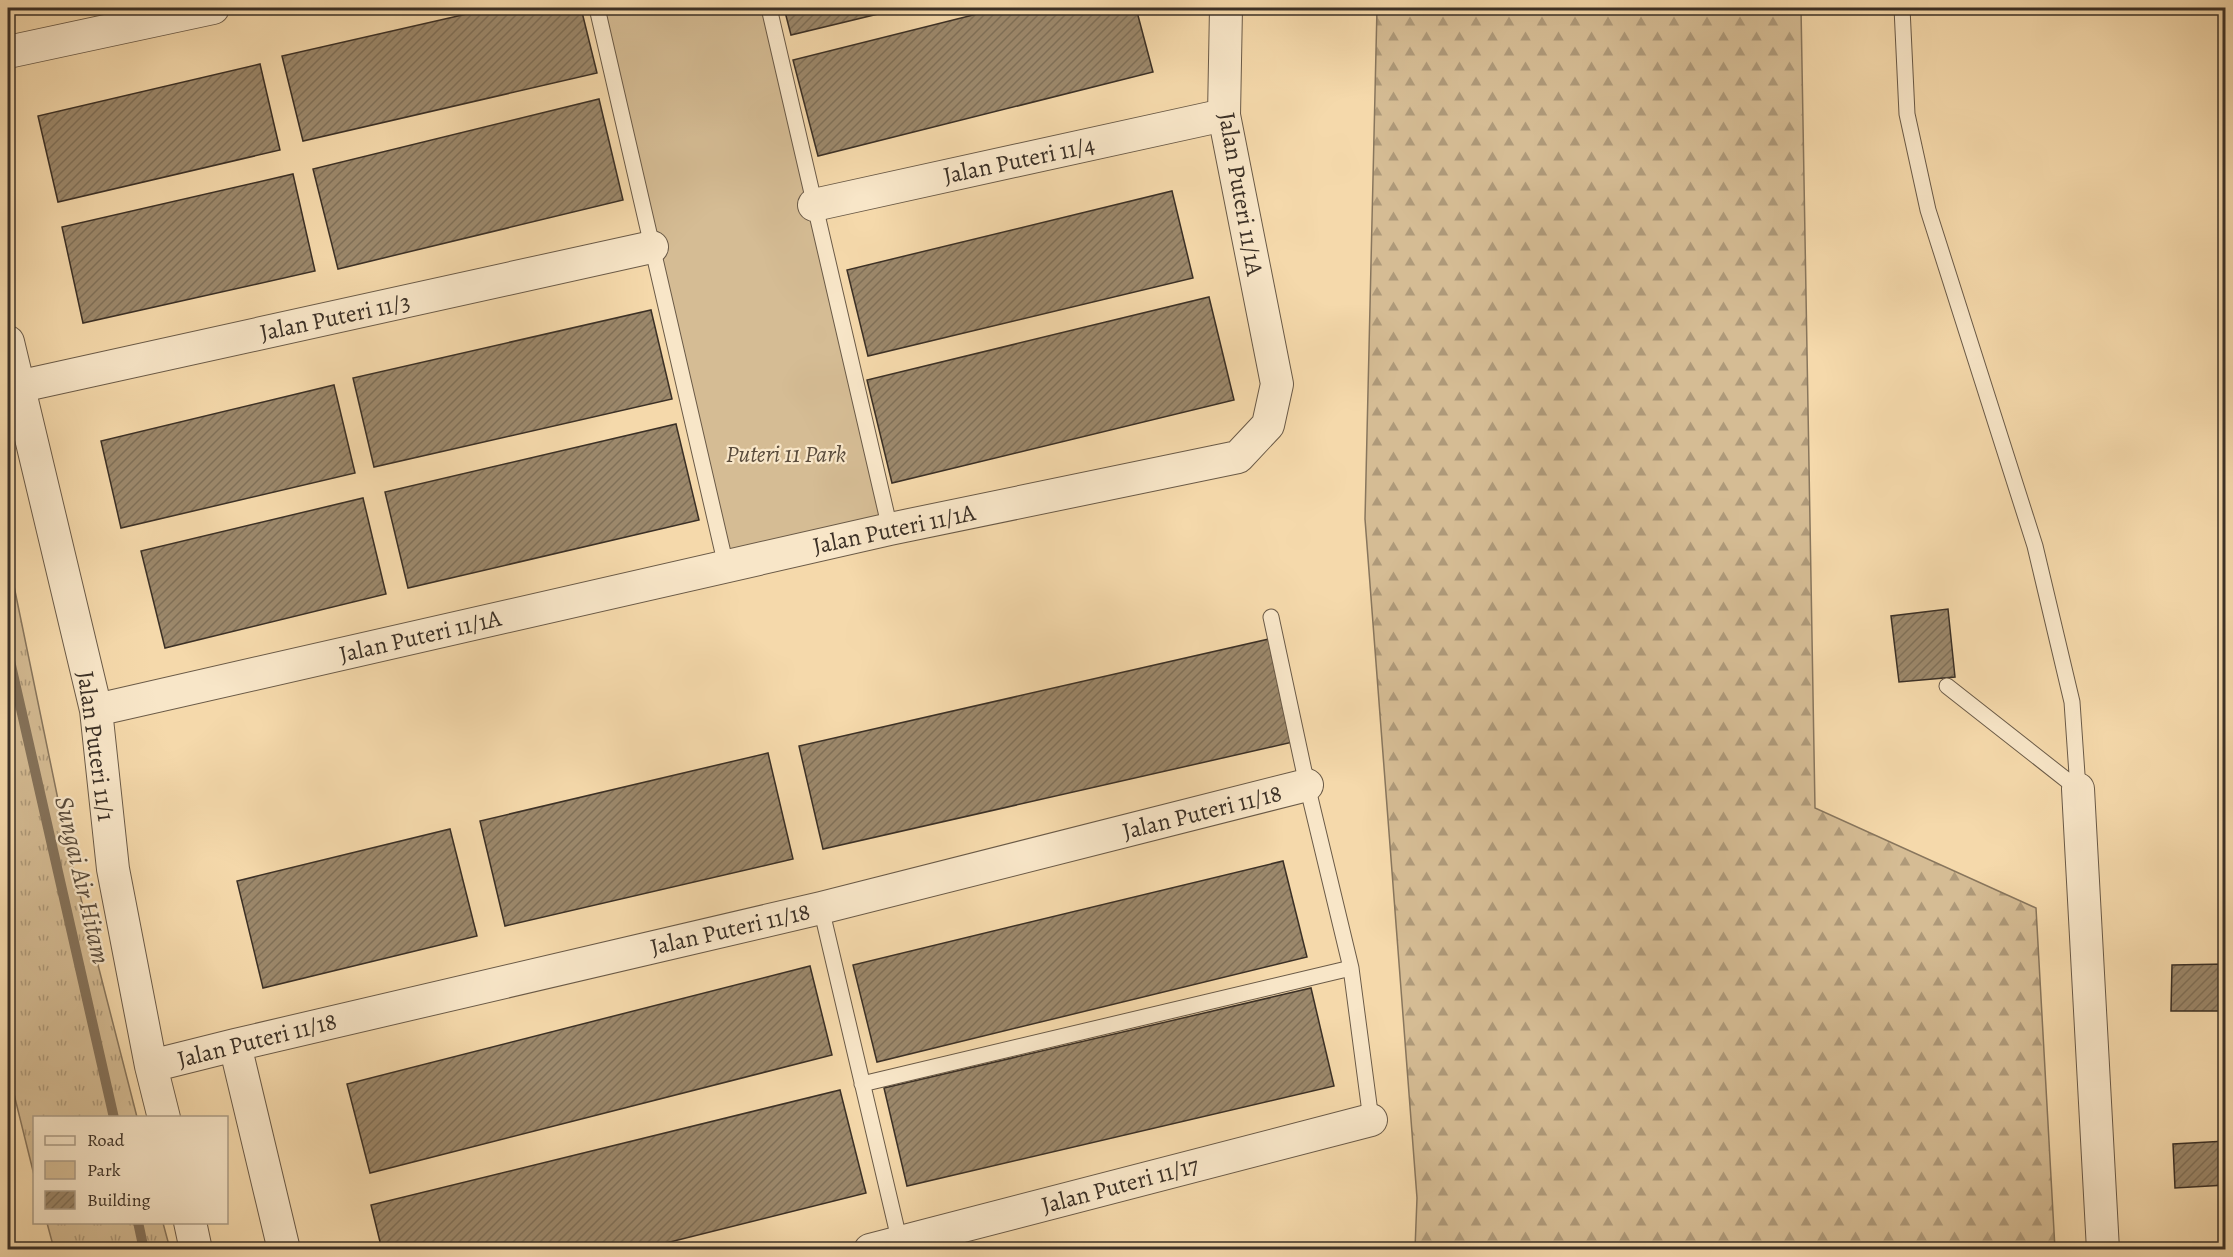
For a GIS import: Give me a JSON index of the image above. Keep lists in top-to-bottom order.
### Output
{
  "streets": {
    "street": [
      "Jalan Puteri 11/4",
      "Jalan Puteri 11/1A",
      "Jalan Puteri 11/3",
      "Jalan Puteri 11/1",
      "Jalan Puteri 11/18",
      "Jalan Puteri 11/17"
    ]
  },
  "crossings": [
    ["Jalan Puteri 11/4", "Jalan Puteri 11/1A"],
    ["Jalan Puteri 11/1A", "Jalan Puteri 11/1"],
    ["Jalan Puteri 11/3", "Jalan Puteri 11/1"],
    ["Jalan Puteri 11/1", "Jalan Puteri 11/18"]
  ],
  "water": ["Sungai Air Hitam"],
  "parks": ["Puteri 11 Park"],
  "legend": ["Road", "Park", "Building"]
}
